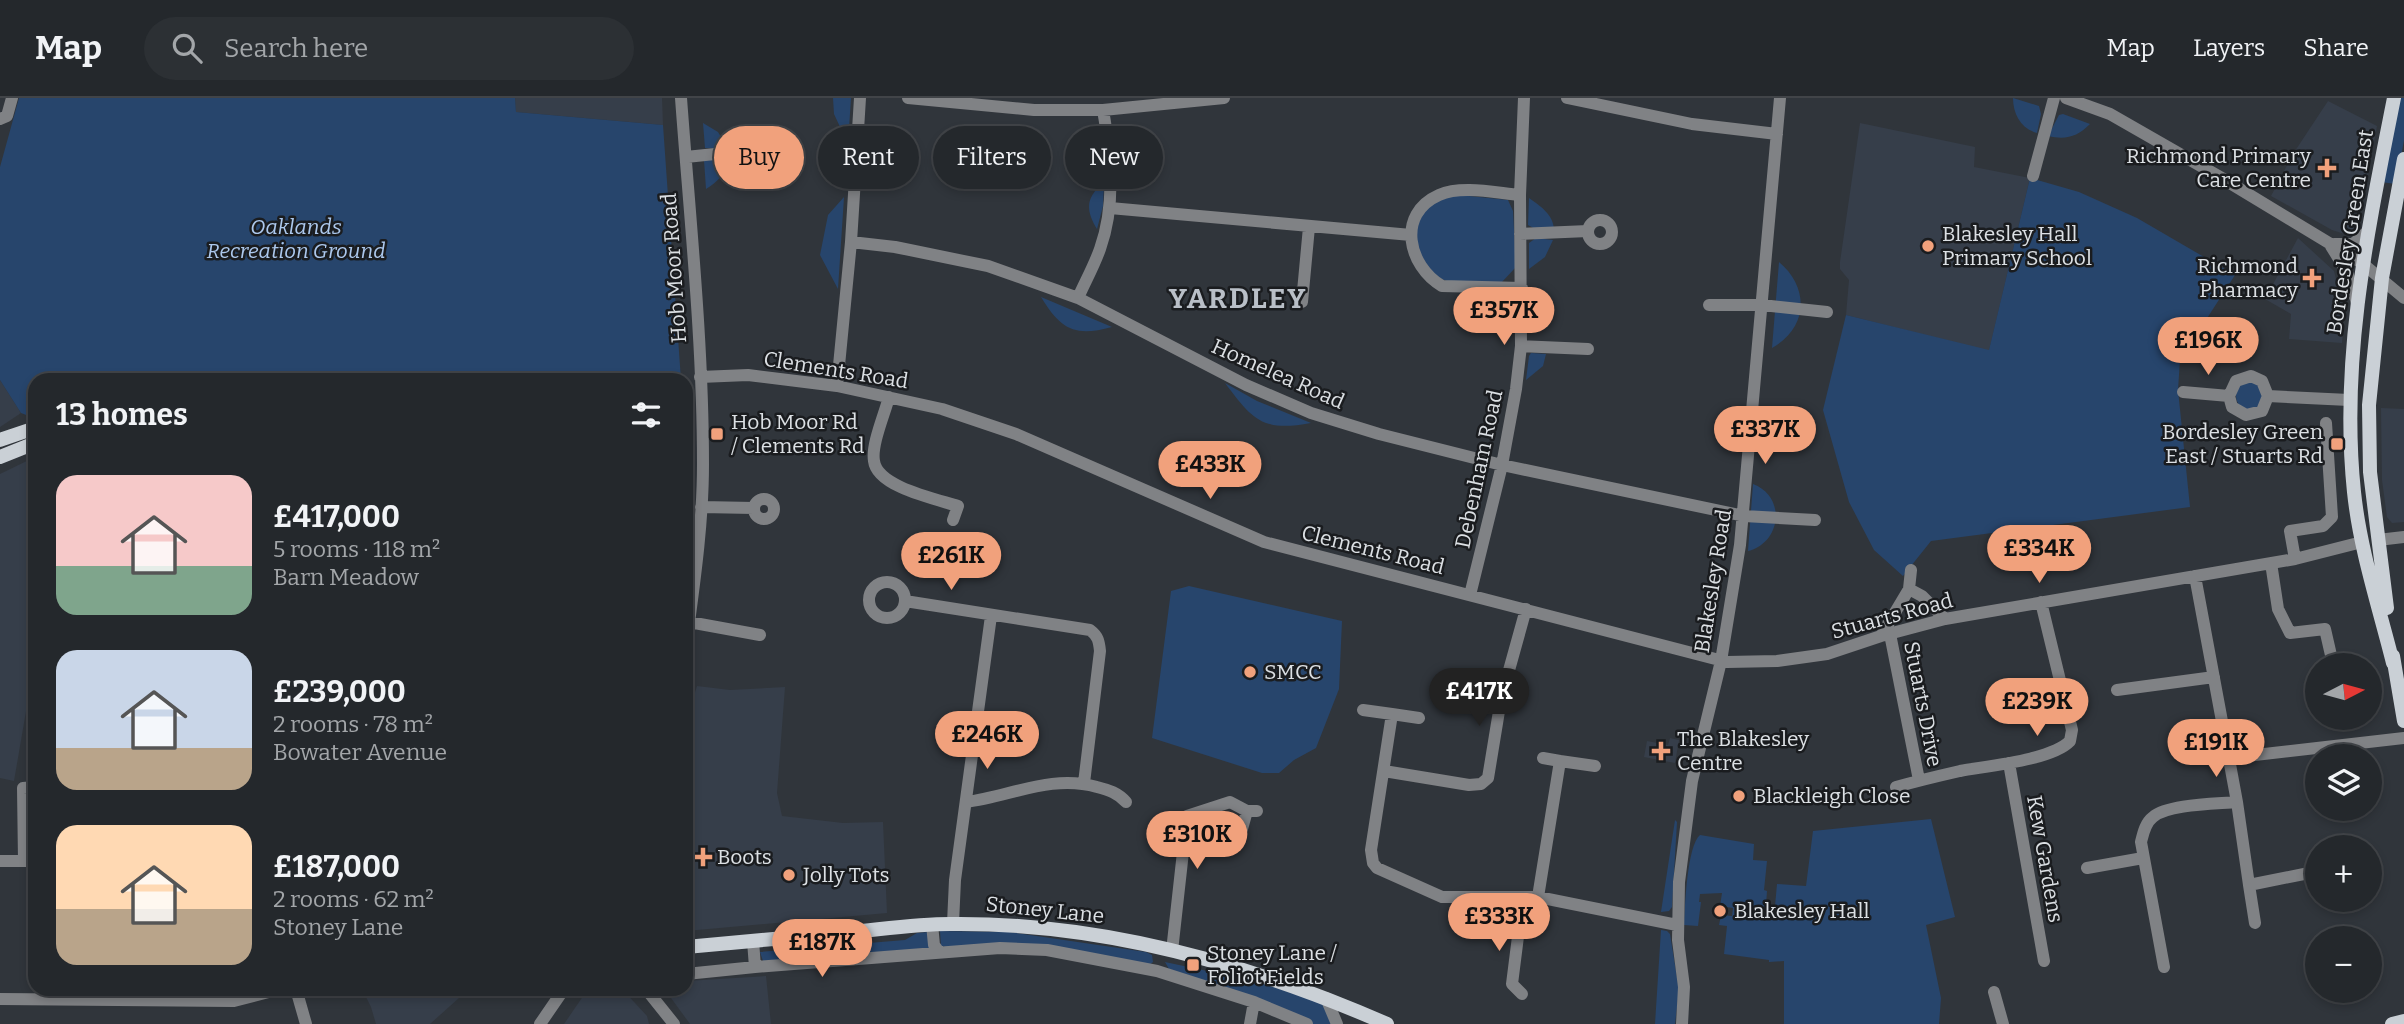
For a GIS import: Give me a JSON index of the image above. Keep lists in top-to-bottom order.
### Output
{
  "streets": {
    "main road": ["Bordesley Green East", "Stoney Lane"],
    "street": [
      "Hob Moor Road",
      "Clements Road",
      "Homelea Road",
      "Debenham Road",
      "Blakesley Road",
      "Stuarts Road",
      "Stuarts Drive",
      "Kew Gardens"
    ]
  },
  "crossings": [
    ["Bordesley Green East", "Stuarts Road"],
    ["Hob Moor Road", "Clements Road"],
    ["Clements Road", "Debenham Road"],
    ["Clements Road", "Blakesley Road"],
    ["Clements Road", "Stuarts Road"],
    ["Homelea Road", "Debenham Road"],
    ["Homelea Road", "Blakesley Road"],
    ["Blakesley Road", "Stuarts Road"],
    ["Stuarts Road", "Stuarts Drive"]
  ],
  "districts": ["YARDLEY"],
  "parks": ["Oaklands Recreation Ground"],
  "places": {
    "health": [
      "Richmond Primary Care Centre",
      "Richmond Pharmacy",
      "The Blakesley Centre",
      "Boots"
    ],
    "other": [
      "Blakesley Hall Primary School",
      "SMCC",
      "Blackleigh Close",
      "Jolly Tots",
      "Blakesley Hall"
    ],
    "transit": ["Hob Moor Rd / Clements Rd", "Bordesley Green East / Stuarts Rd", "Stoney Lane / Foliot Fields"]
  },
  "north": "right",
  "page": {
    "header": "Map",
    "search": "Search here",
    "nav": ["Map", "Layers", "Share"],
    "chip": [
      "Buy",
      "Rent",
      "Filters",
      "New"
    ],
    "price": [
      "£357K",
      "£196K",
      "£337K",
      "£433K",
      "£334K",
      "£261K",
      "£417K",
      "£239K",
      "£246K",
      "£191K",
      "£310K",
      "£333K",
      "£187K"
    ],
    "heading": "13 homes",
    "list": [
      {
        "name": "£417,000",
        "note": "5 rooms · 118 m² · Barn Meadow"
      },
      {
        "name": "£239,000",
        "note": "2 rooms · 78 m² · Bowater Avenue"
      },
      {
        "name": "£187,000",
        "note": "2 rooms · 62 m² · Stoney Lane"
      }
    ],
    "map_buttons": ["+", "−"]
  }
}
